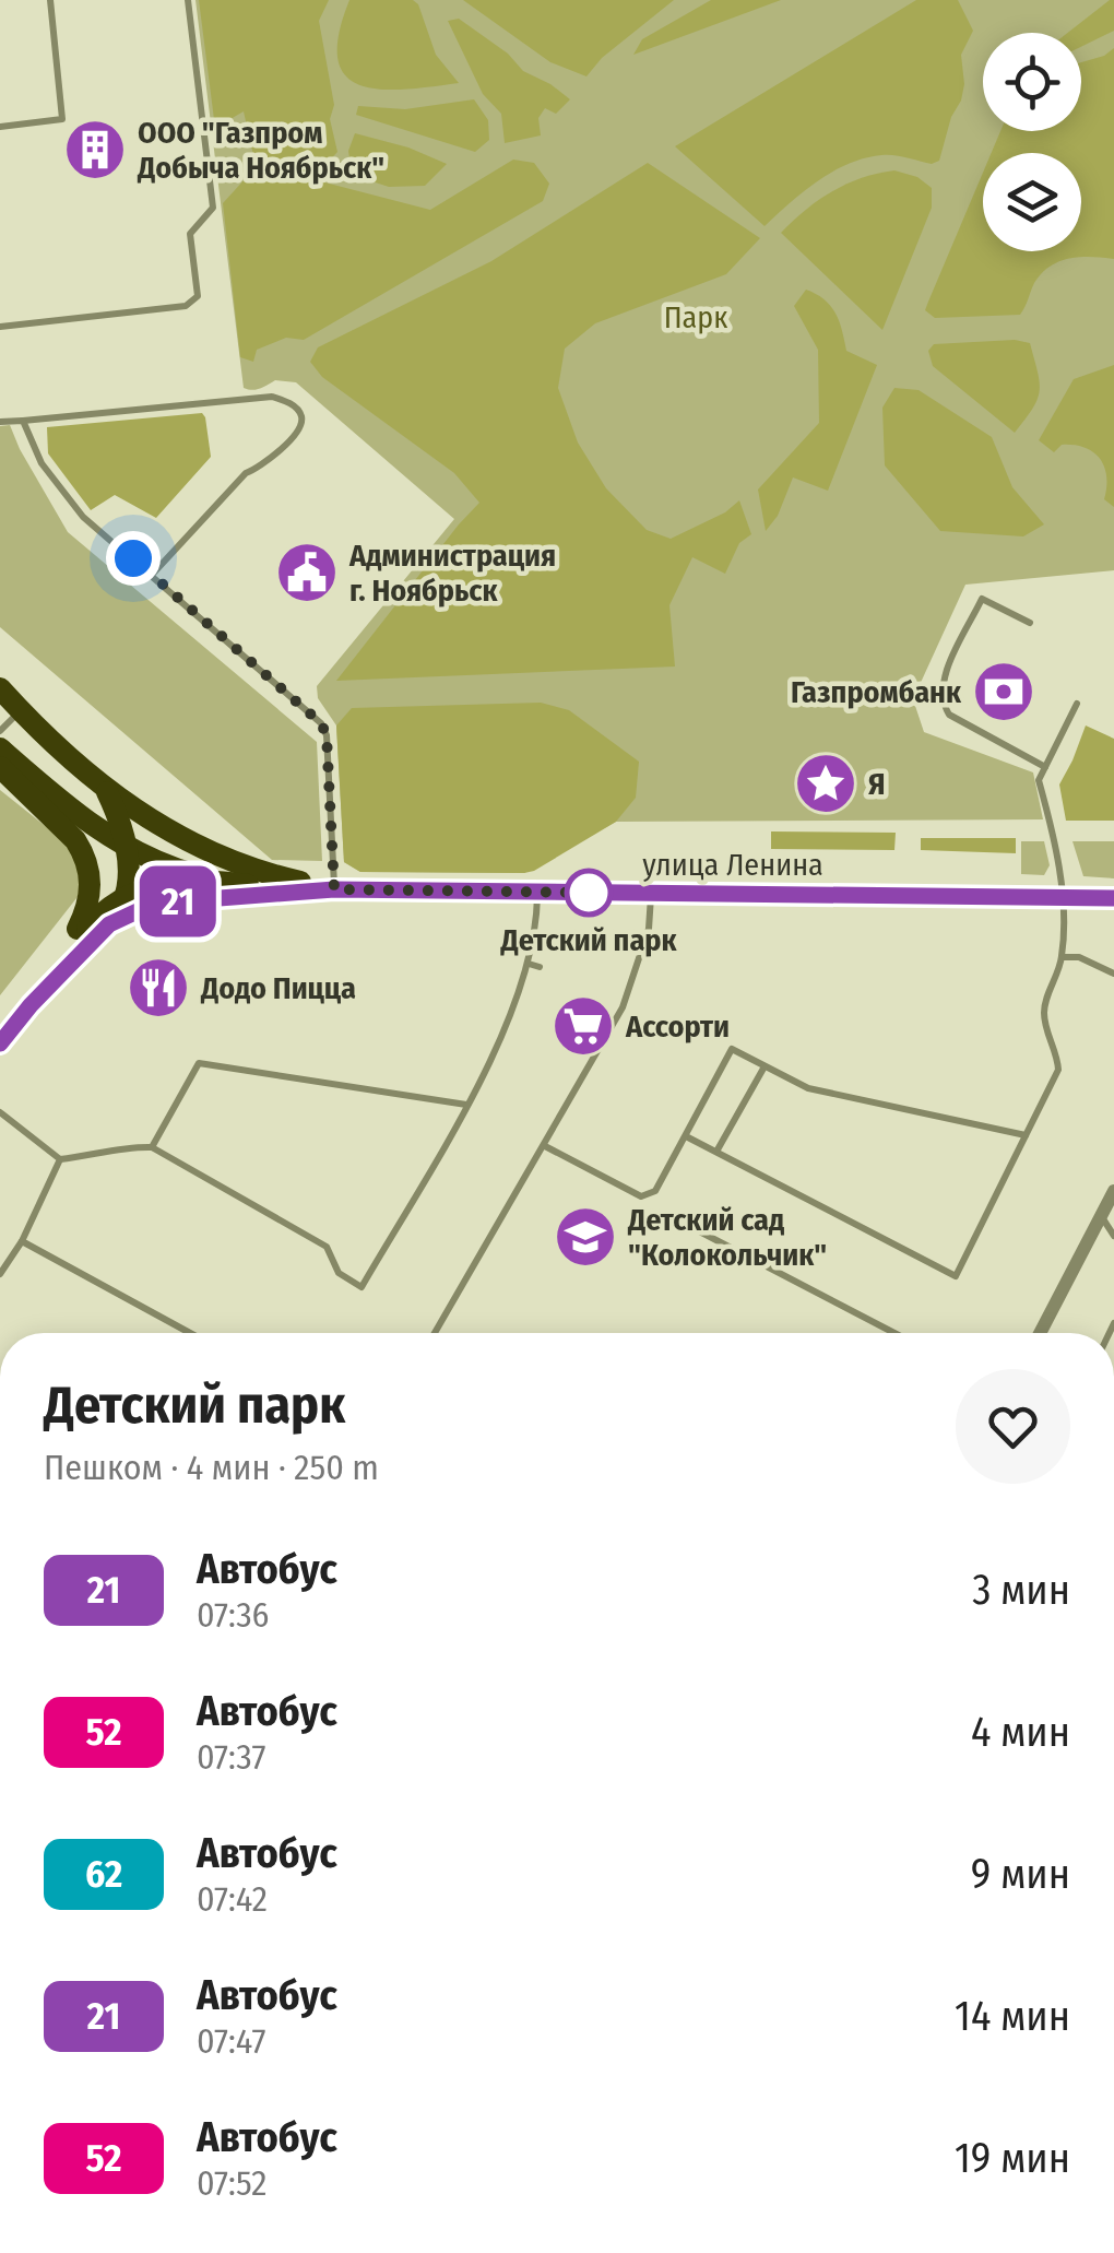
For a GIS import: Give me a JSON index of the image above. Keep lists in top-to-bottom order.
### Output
{
  "streets": {
    "main road": ["улица Ленина"]
  },
  "parks": ["Парк"],
  "places": {
    "building": ["ООО \"Газпром Добыча Ноябрьск\""],
    "public building": ["Администрация г. Ноябрьск"],
    "bank": ["Газпромбанк"],
    "place": ["Я"],
    "other": ["Детский парк"],
    "restaurant": ["Додо Пицца"],
    "supermarket": ["Ассорти"],
    "school or university": ["Детский сад \"Колокольчик\""]
  },
  "lines": ["bus line 21"],
  "page": {
    "on_map": "21",
    "heading": ["Детский парк", "Пешком · 4 мин · 250 m"],
    "list": [
      {
        "mark": "21",
        "name": "Автобус",
        "note": "07:36",
        "value": "3 мин"
      },
      {
        "mark": "52",
        "name": "Автобус",
        "note": "07:37",
        "value": "4 мин"
      },
      {
        "mark": "62",
        "name": "Автобус",
        "note": "07:42",
        "value": "9 мин"
      },
      {
        "mark": "21",
        "name": "Автобус",
        "note": "07:47",
        "value": "14 мин"
      },
      {
        "mark": "52",
        "name": "Автобус",
        "note": "07:52",
        "value": "19 мин"
      }
    ]
  }
}
